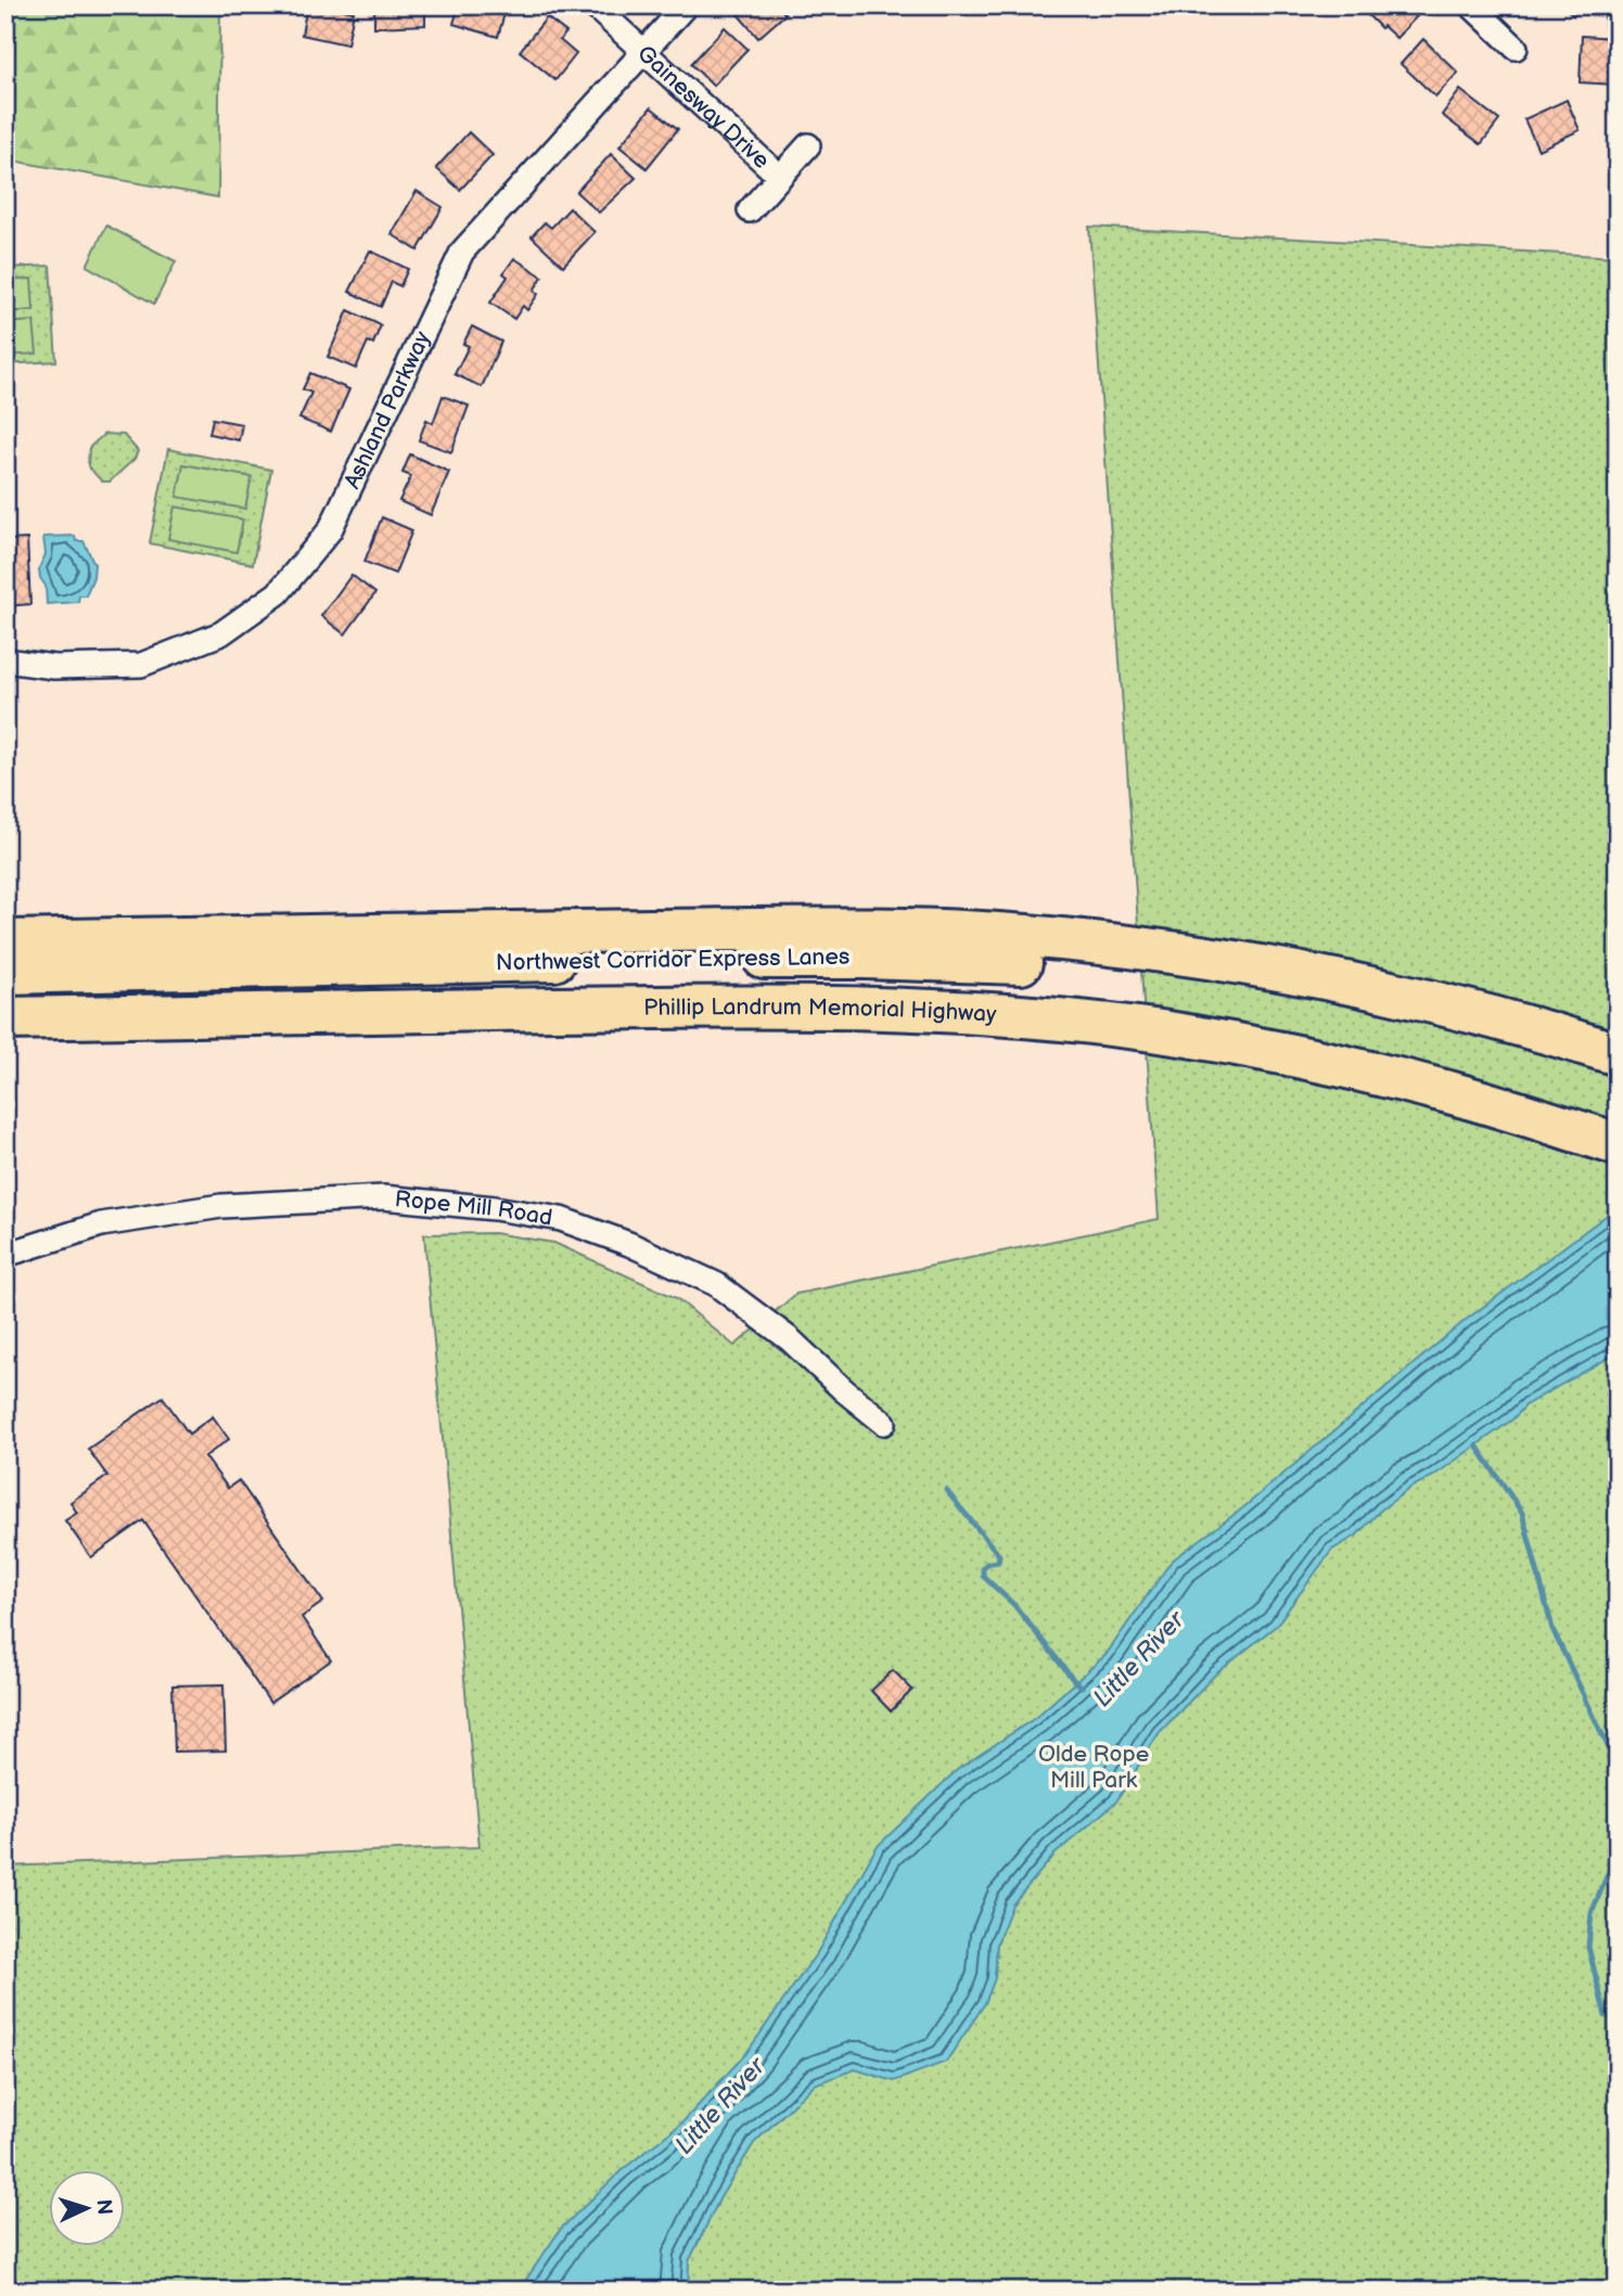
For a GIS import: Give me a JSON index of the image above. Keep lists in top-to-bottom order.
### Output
{
  "streets": {
    "highway": ["Northwest Corridor Express Lanes", "Phillip Landrum Memorial Highway"],
    "street": ["Gainesway Drive", "Ashland Parkway", "Rope Mill Road"]
  },
  "crossings": [
    ["Gainesway Drive", "Ashland Parkway"]
  ],
  "water": ["Little River"],
  "parks": ["Olde Rope Mill Park"],
  "north": "right"
}
